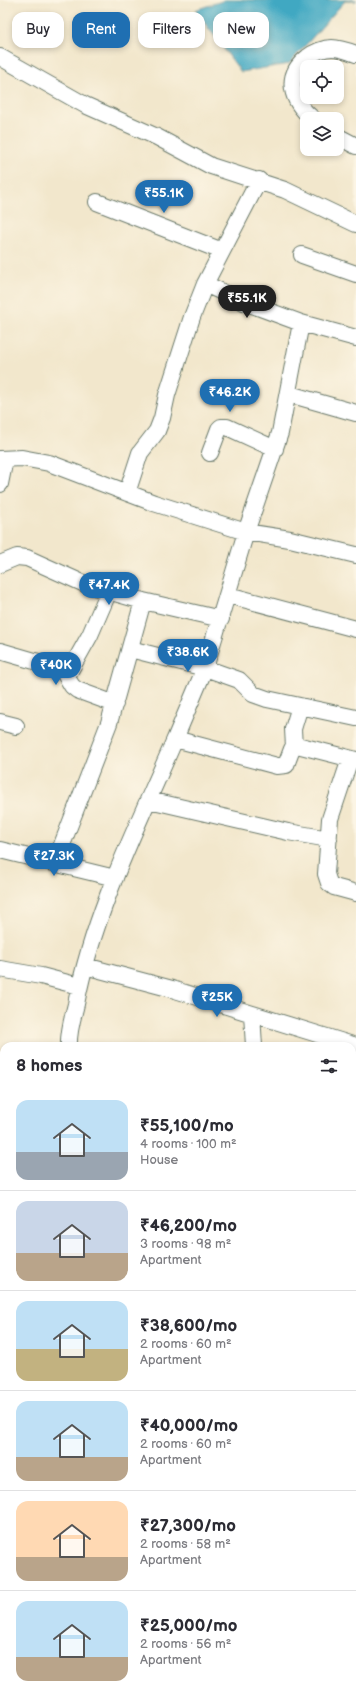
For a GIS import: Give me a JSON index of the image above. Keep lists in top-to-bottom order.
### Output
{
  "page": {
    "chip": [
      "Buy",
      "Rent",
      "Filters",
      "New"
    ],
    "price": [
      "₹55.1K",
      "₹55.1K",
      "₹46.2K",
      "₹47.4K",
      "₹38.6K",
      "₹40K",
      "₹27.3K",
      "₹25K"
    ],
    "heading": "8 homes",
    "list": [
      {
        "name": "₹55,100/mo",
        "note": "4 rooms · 100 m² · House"
      },
      {
        "name": "₹46,200/mo",
        "note": "3 rooms · 98 m² · Apartment"
      },
      {
        "name": "₹38,600/mo",
        "note": "2 rooms · 60 m² · Apartment"
      },
      {
        "name": "₹40,000/mo",
        "note": "2 rooms · 60 m² · Apartment"
      },
      {
        "name": "₹27,300/mo",
        "note": "2 rooms · 58 m² · Apartment"
      },
      {
        "name": "₹25,000/mo",
        "note": "2 rooms · 56 m² · Apartment"
      }
    ]
  }
}
